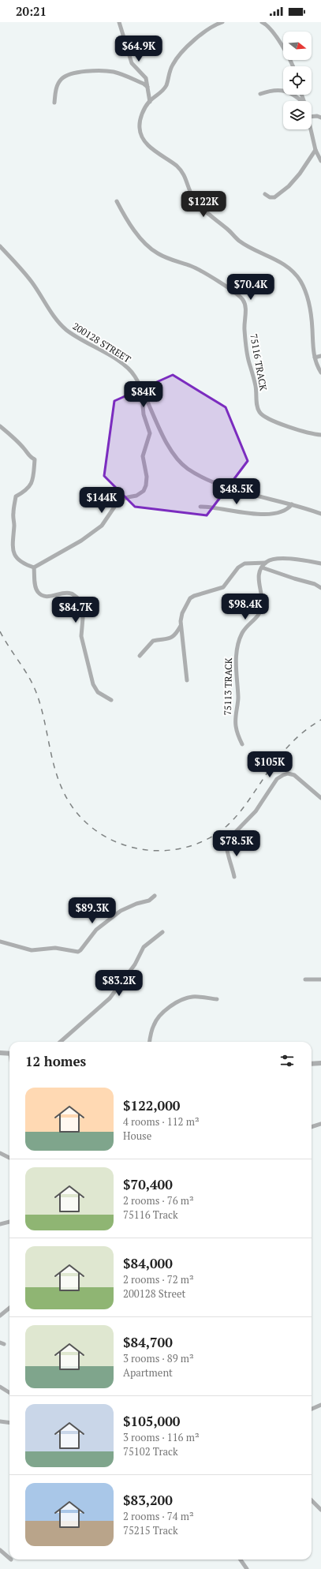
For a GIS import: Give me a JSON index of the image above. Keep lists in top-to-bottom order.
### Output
{
  "streets": {
    "street": ["200128 STREET", "75116 TRACK", "75113 TRACK"]
  },
  "north": "right",
  "page": {
    "status": "20:21",
    "price": [
      "$64.9K",
      "$122K",
      "$70.4K",
      "$84K",
      "$48.5K",
      "$144K",
      "$98.4K",
      "$84.7K",
      "$105K",
      "$78.5K",
      "$89.3K",
      "$83.2K"
    ],
    "heading": "12 homes",
    "list": [
      {
        "name": "$122,000",
        "note": "4 rooms · 112 m² · House"
      },
      {
        "name": "$70,400",
        "note": "2 rooms · 76 m² · 75116 Track"
      },
      {
        "name": "$84,000",
        "note": "2 rooms · 72 m² · 200128 Street"
      },
      {
        "name": "$84,700",
        "note": "3 rooms · 89 m² · Apartment"
      },
      {
        "name": "$105,000",
        "note": "3 rooms · 116 m² · 75102 Track"
      },
      {
        "name": "$83,200",
        "note": "2 rooms · 74 m² · 75215 Track"
      }
    ]
  }
}
